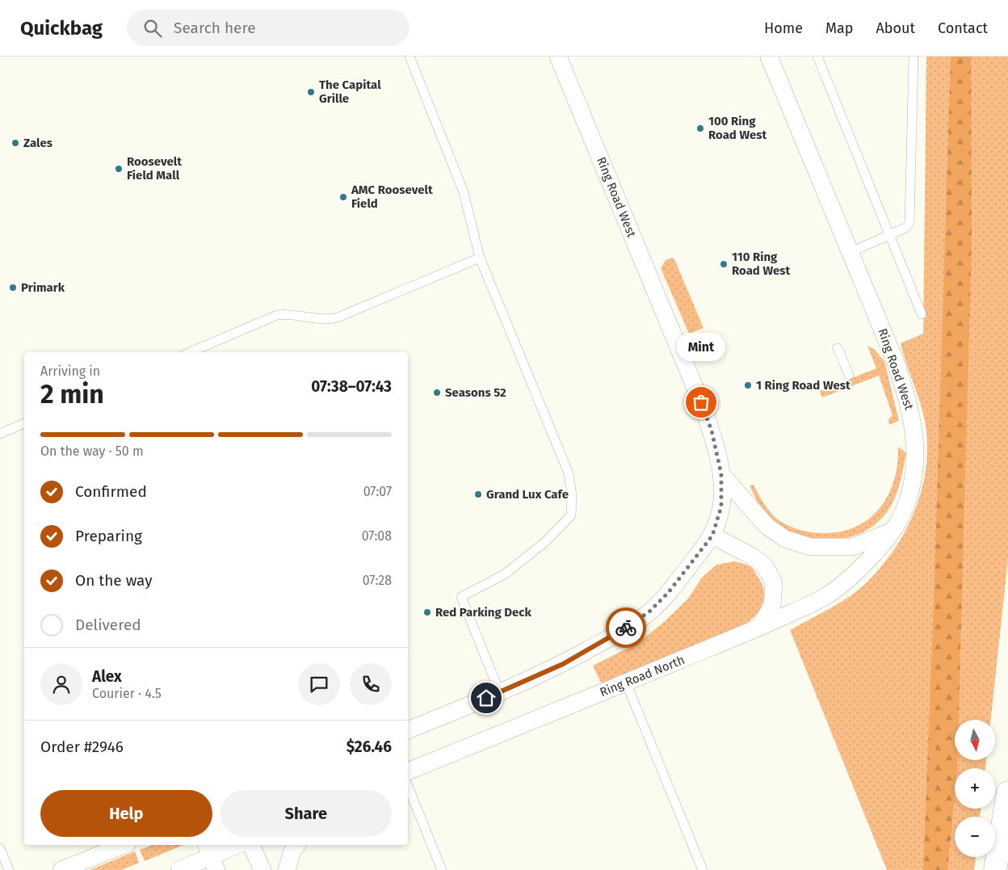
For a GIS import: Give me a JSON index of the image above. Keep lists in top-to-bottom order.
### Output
{
  "streets": {
    "street": ["Ring Road West", "Ring Road North"]
  },
  "crossings": [
    ["Ring Road West", "Ring Road North"]
  ],
  "places": [
    "The Capital Grille",
    "100 Ring Road West",
    "Zales",
    "Roosevelt Field Mall",
    "AMC Roosevelt Field",
    "110 Ring Road West",
    "Primark",
    "1 Ring Road West",
    "Seasons 52",
    "Mint",
    "Grand Lux Cafe",
    "Red Parking Deck"
  ],
  "north": "bottom",
  "page": {
    "header": "Quickbag",
    "search": "Search here",
    "nav": [
      "Home",
      "Map",
      "About",
      "Contact"
    ],
    "bubble": "Mint",
    "heading": ["2 min", "Arriving in", "07:38–07:43"],
    "panel": [
      "Alex",
      "Courier · 4.5",
      "Order #2946",
      "$26.46"
    ],
    "bar": "On the way · 50 m",
    "list": [
      ["Confirmed", "07:07"],
      ["Preparing", "07:08"],
      ["On the way", "07:28"],
      "Delivered"
    ],
    "map_buttons": ["+", "−"],
    "buttons": ["Help", "Share"]
  }
}
